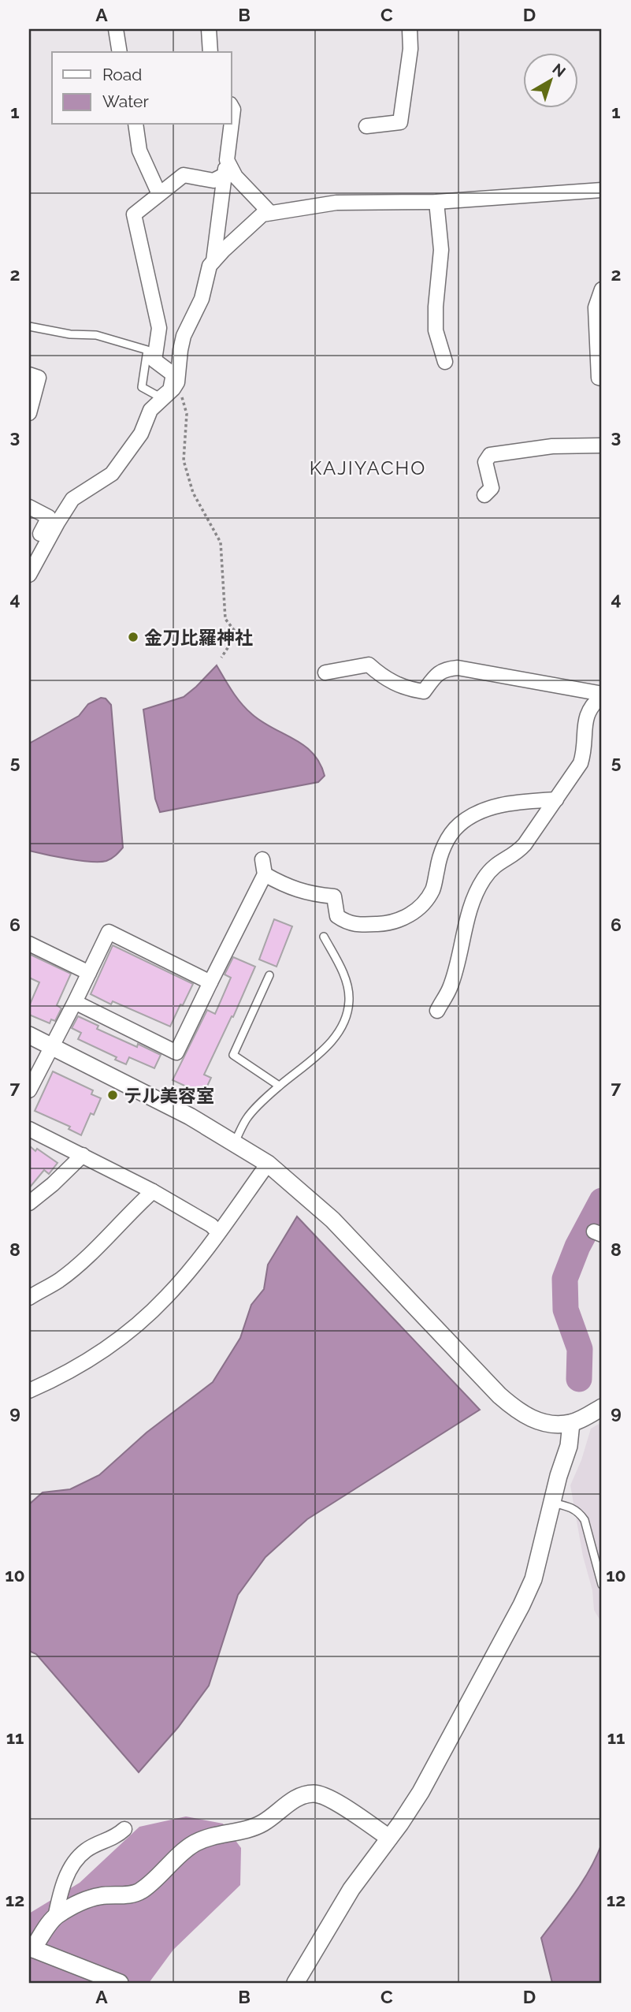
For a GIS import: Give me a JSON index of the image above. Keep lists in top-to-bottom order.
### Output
{
  "districts": ["KAJIYACHO"],
  "places": ["金刀比羅神社", "テル美容室"],
  "legend": ["Road", "Water"],
  "north": "top right",
  "grid": {
    "columns": [
      "A",
      "B",
      "C",
      "D"
    ],
    "rows": [
      "1",
      "2",
      "3",
      "4",
      "5",
      "6",
      "7",
      "8",
      "9",
      "10",
      "11",
      "12"
    ]
  }
}
